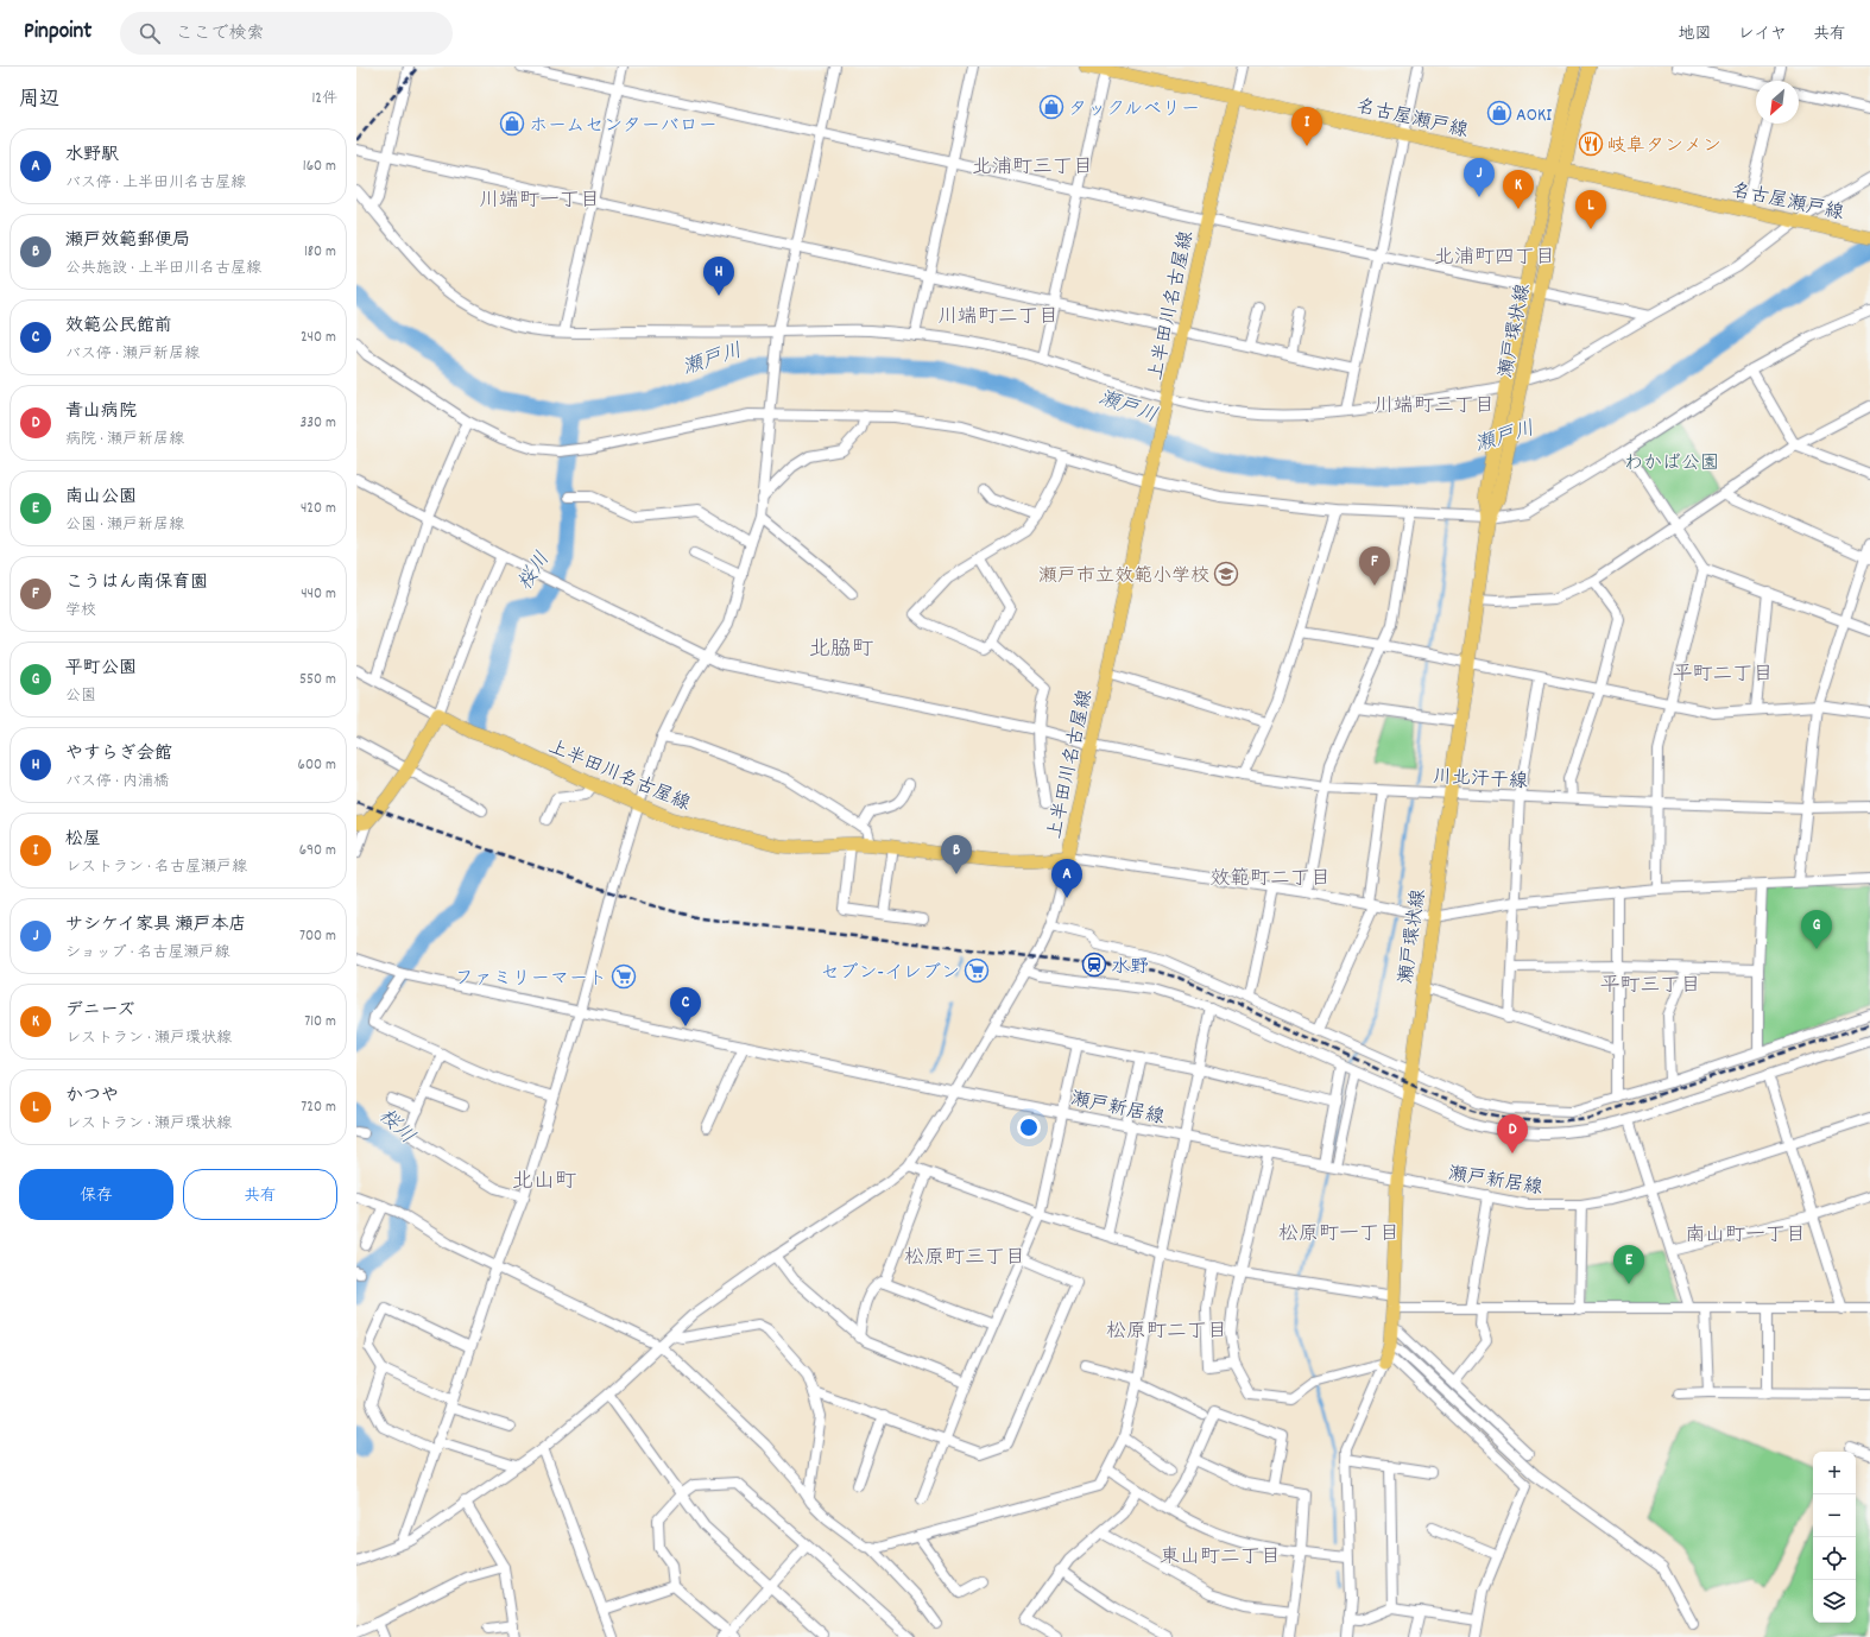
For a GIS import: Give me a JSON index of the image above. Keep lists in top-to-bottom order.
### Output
{
  "streets": {
    "main road": ["名古屋瀬戸線", "上半田川名古屋線", "瀬戸環状線"],
    "street": ["川北汗干線", "瀬戸新居線"]
  },
  "crossings": [
    ["名古屋瀬戸線", "上半田川名古屋線"],
    ["名古屋瀬戸線", "瀬戸環状線"],
    ["上半田川名古屋線", "川北汗干線"],
    ["瀬戸環状線", "川北汗干線"],
    ["瀬戸環状線", "瀬戸新居線"]
  ],
  "districts": [
    "北浦町三丁目",
    "川端町一丁目",
    "北浦町四丁目",
    "川端町二丁目",
    "川端町三丁目",
    "北脇町",
    "平町二丁目",
    "效範町二丁目",
    "平町三丁目",
    "北山町",
    "松原町一丁目",
    "南山町一丁目",
    "松原町三丁目",
    "松原町二丁目",
    "東山町二丁目"
  ],
  "water": ["瀬戸川", "桜川"],
  "parks": ["わかば公園"],
  "places": {
    "shop": ["タックルベリー", "AOKI", "ホームセンターバロー"],
    "restaurant": ["岐阜タンメン"],
    "school or university": ["瀬戸市立效範小学校"],
    "station": ["水野"],
    "supermarket": ["セブン-イレブン", "ファミリーマート"]
  },
  "north": "bottom left",
  "page": {
    "header": "Pinpoint",
    "search": "ここで検索",
    "nav": ["地図", "レイヤ", "共有"],
    "heading": ["周辺", "12件"],
    "pins": [
      "I",
      "J",
      "K",
      "L",
      "H",
      "F",
      "B",
      "A",
      "G",
      "C",
      "D",
      "E"
    ],
    "list": [
      {
        "mark": "A",
        "name": "水野駅",
        "note": "バス停 · 上半田川名古屋線",
        "value": "160 m"
      },
      {
        "mark": "B",
        "name": "瀬戸效範郵便局",
        "note": "公共施設 · 上半田川名古屋線",
        "value": "180 m"
      },
      {
        "mark": "C",
        "name": "效範公民館前",
        "note": "バス停 · 瀬戸新居線",
        "value": "240 m"
      },
      {
        "mark": "D",
        "name": "青山病院",
        "note": "病院 · 瀬戸新居線",
        "value": "330 m"
      },
      {
        "mark": "E",
        "name": "南山公園",
        "note": "公園 · 瀬戸新居線",
        "value": "420 m"
      },
      {
        "mark": "F",
        "name": "こうはん南保育園",
        "note": "学校",
        "value": "440 m"
      },
      {
        "mark": "G",
        "name": "平町公園",
        "note": "公園",
        "value": "550 m"
      },
      {
        "mark": "H",
        "name": "やすらぎ会館",
        "note": "バス停 · 内浦橋",
        "value": "600 m"
      },
      {
        "mark": "I",
        "name": "松屋",
        "note": "レストラン · 名古屋瀬戸線",
        "value": "690 m"
      },
      {
        "mark": "J",
        "name": "サシケイ家具 瀬戸本店",
        "note": "ショップ · 名古屋瀬戸線",
        "value": "700 m"
      },
      {
        "mark": "K",
        "name": "デニーズ",
        "note": "レストラン · 瀬戸環状線",
        "value": "710 m"
      },
      {
        "mark": "L",
        "name": "かつや",
        "note": "レストラン · 瀬戸環状線",
        "value": "720 m"
      }
    ],
    "buttons": ["保存", "共有"],
    "map_buttons": ["+", "−"]
  }
}
